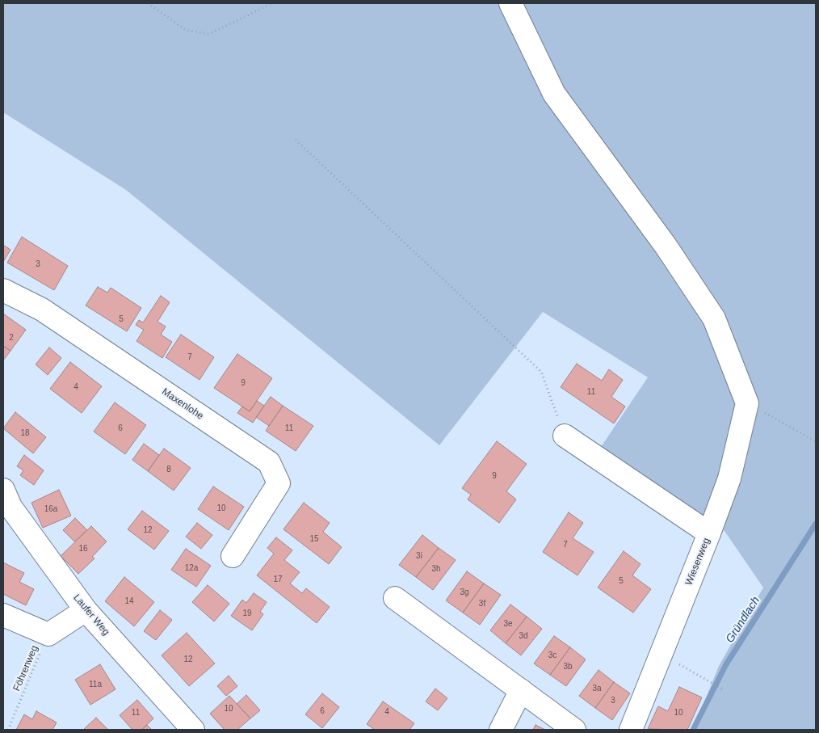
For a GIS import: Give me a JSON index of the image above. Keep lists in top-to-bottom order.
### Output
{
  "streets": {
    "street": ["Maxenlohe", "Wiesenweg", "Laufer Weg"],
    "path": ["Föhrenweg"]
  },
  "water": ["Gründlach"],
  "house_numbers": [
    "3",
    "5",
    "2",
    "7",
    "9",
    "4",
    "11",
    "6",
    "11",
    "18",
    "8",
    "9",
    "10",
    "16a",
    "12",
    "15",
    "7",
    "16",
    "3i",
    "12a",
    "3h",
    "17",
    "5",
    "3g",
    "14",
    "3f",
    "19",
    "3e",
    "3d",
    "3c",
    "12",
    "3b",
    "11a",
    "3a",
    "3",
    "10",
    "6",
    "4",
    "11",
    "10"
  ]
}
